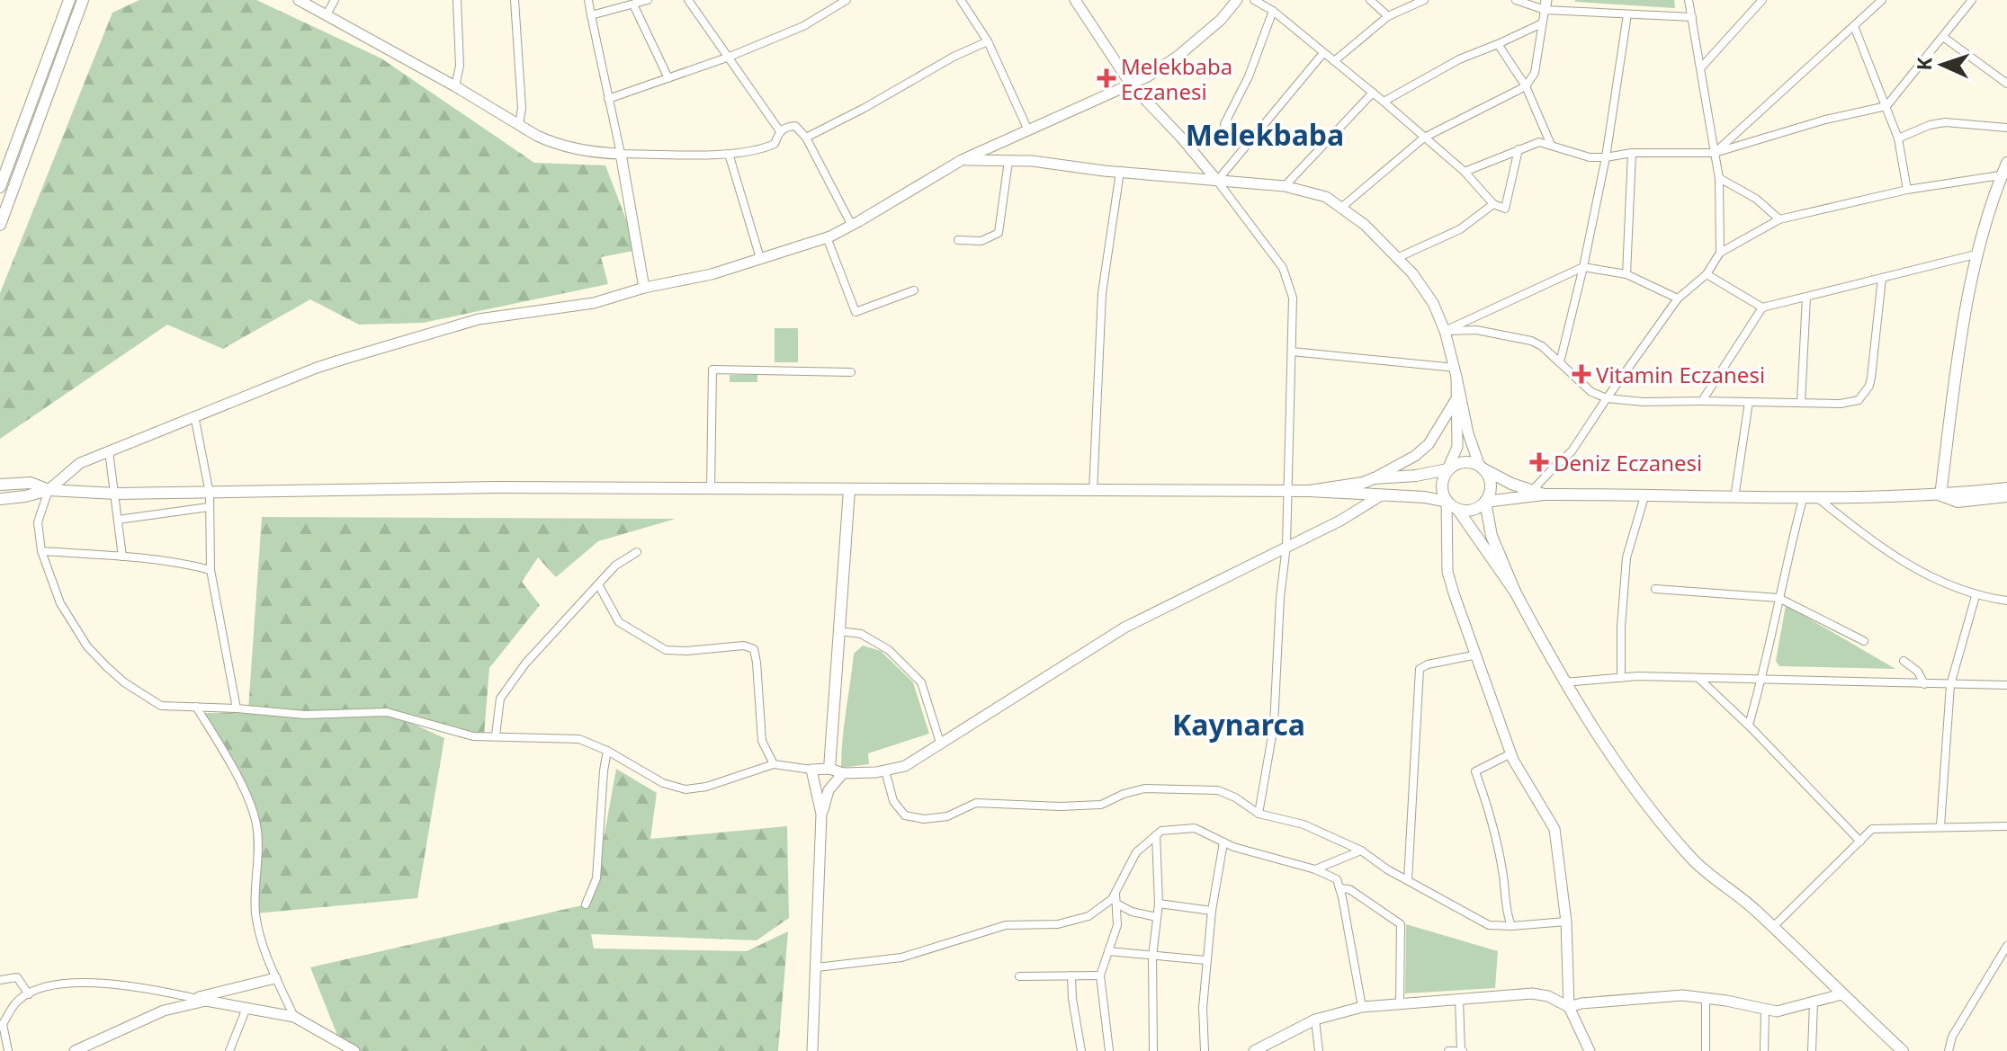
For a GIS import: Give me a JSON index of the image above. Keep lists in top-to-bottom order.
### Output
{
  "districts": ["Melekbaba", "Kaynarca"],
  "places": {
    "health": ["Melekbaba Eczanesi", "Vitamin Eczanesi", "Deniz Eczanesi"]
  },
  "north": "left"
}
